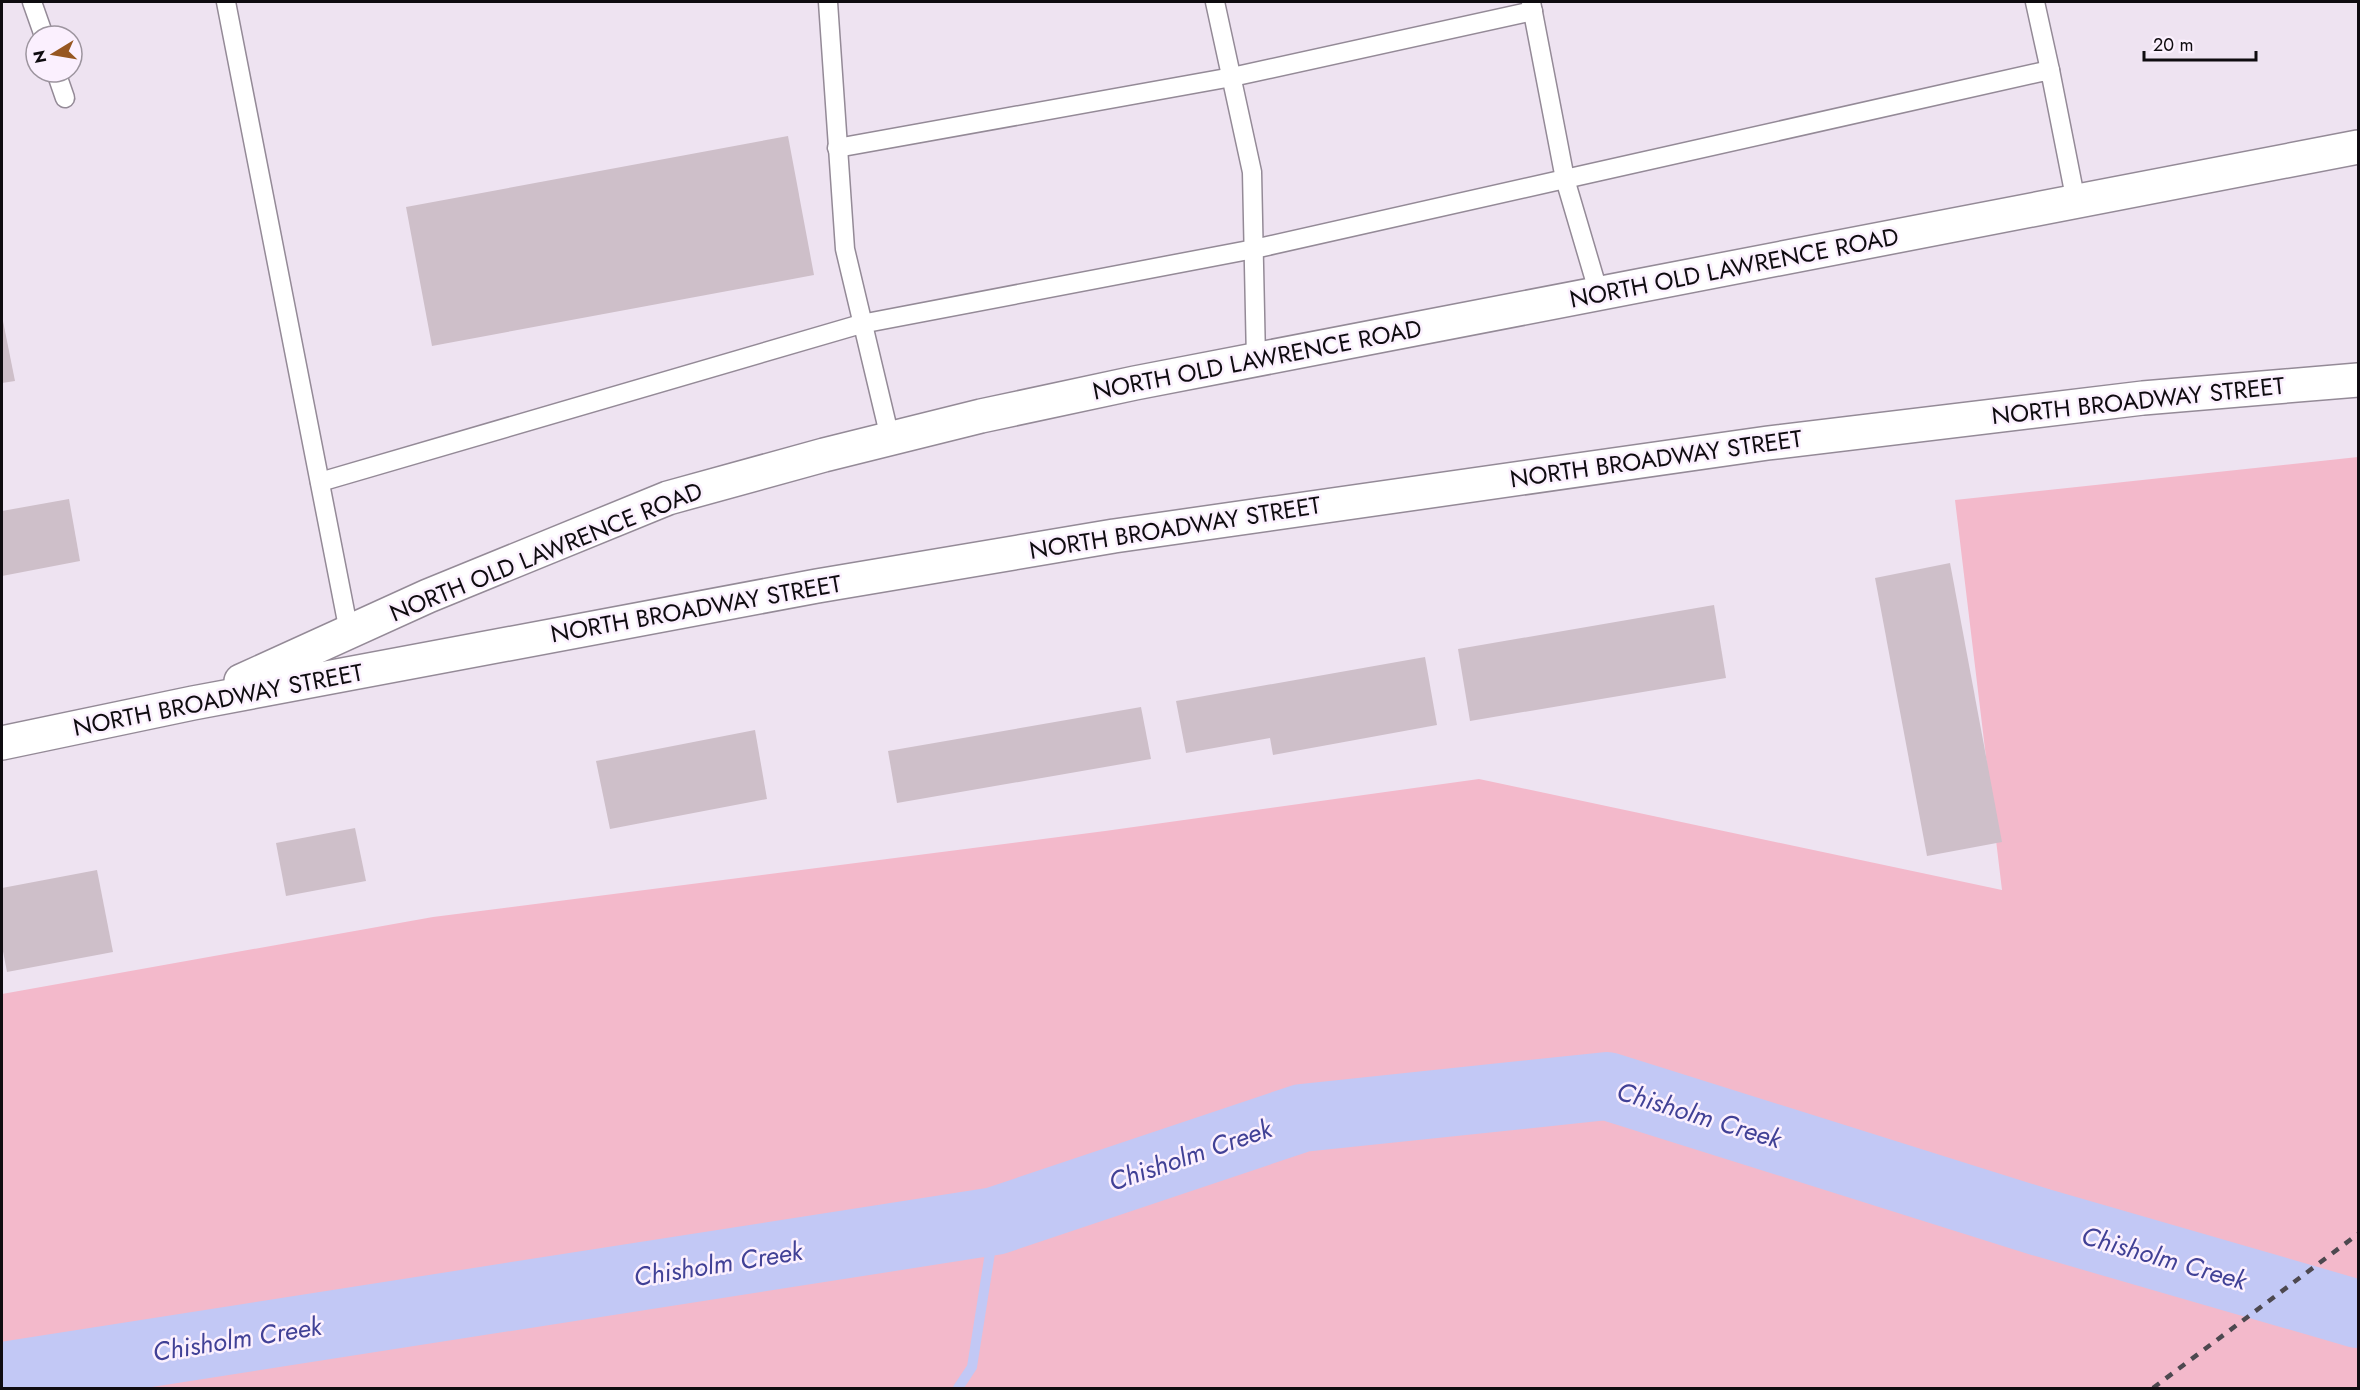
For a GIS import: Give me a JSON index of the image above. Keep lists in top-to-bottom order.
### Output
{
  "streets": {
    "main road": ["NORTH OLD LAWRENCE ROAD", "NORTH BROADWAY STREET"]
  },
  "crossings": [
    ["NORTH OLD LAWRENCE ROAD", "NORTH BROADWAY STREET"]
  ],
  "water": ["Chisholm Creek"],
  "scale_bar": "20 m",
  "north": "left"
}
